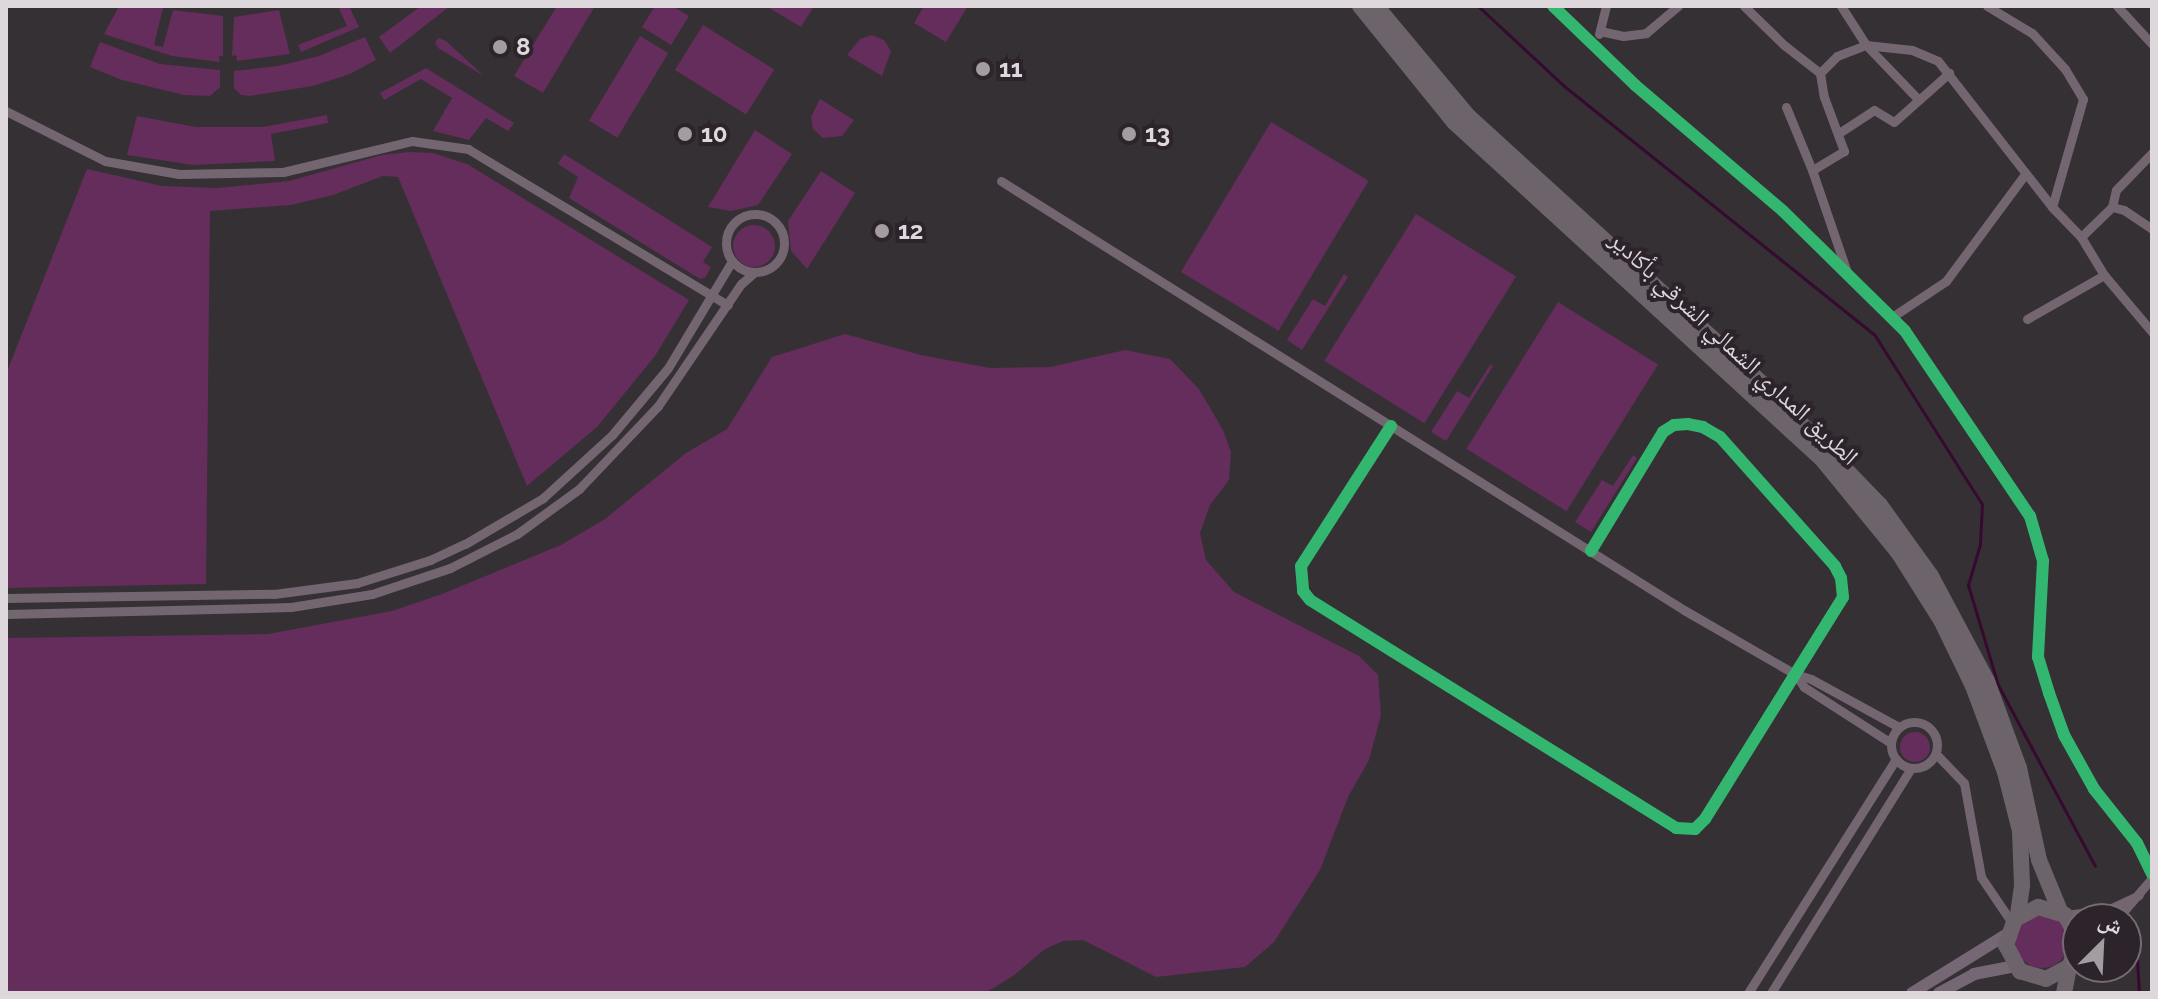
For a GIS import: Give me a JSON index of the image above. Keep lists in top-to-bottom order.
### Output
{
  "streets": {
    "highway": ["الطريق المداري الشمالي الشرقي بأكادير"]
  },
  "places": [
    "8",
    "11",
    "10",
    "13",
    "12"
  ],
  "north": "top right"
}
